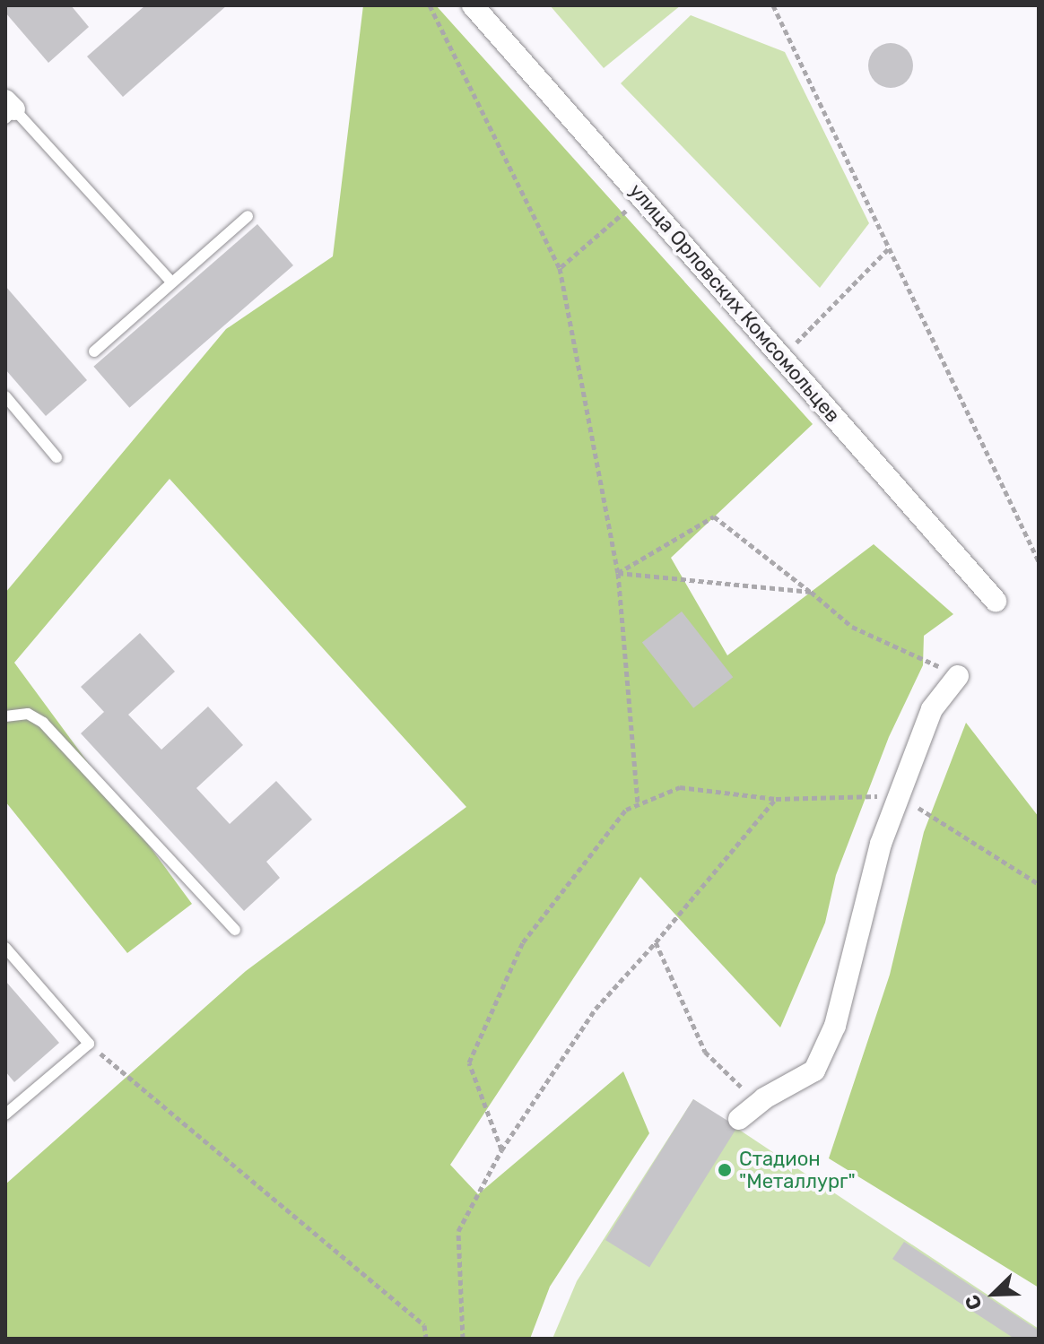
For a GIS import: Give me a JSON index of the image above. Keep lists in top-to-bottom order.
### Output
{
  "streets": {
    "street": ["улица Орловских Комсомольцев"]
  },
  "places": ["Стадион \"Металлург\""],
  "north": "bottom left"
}
